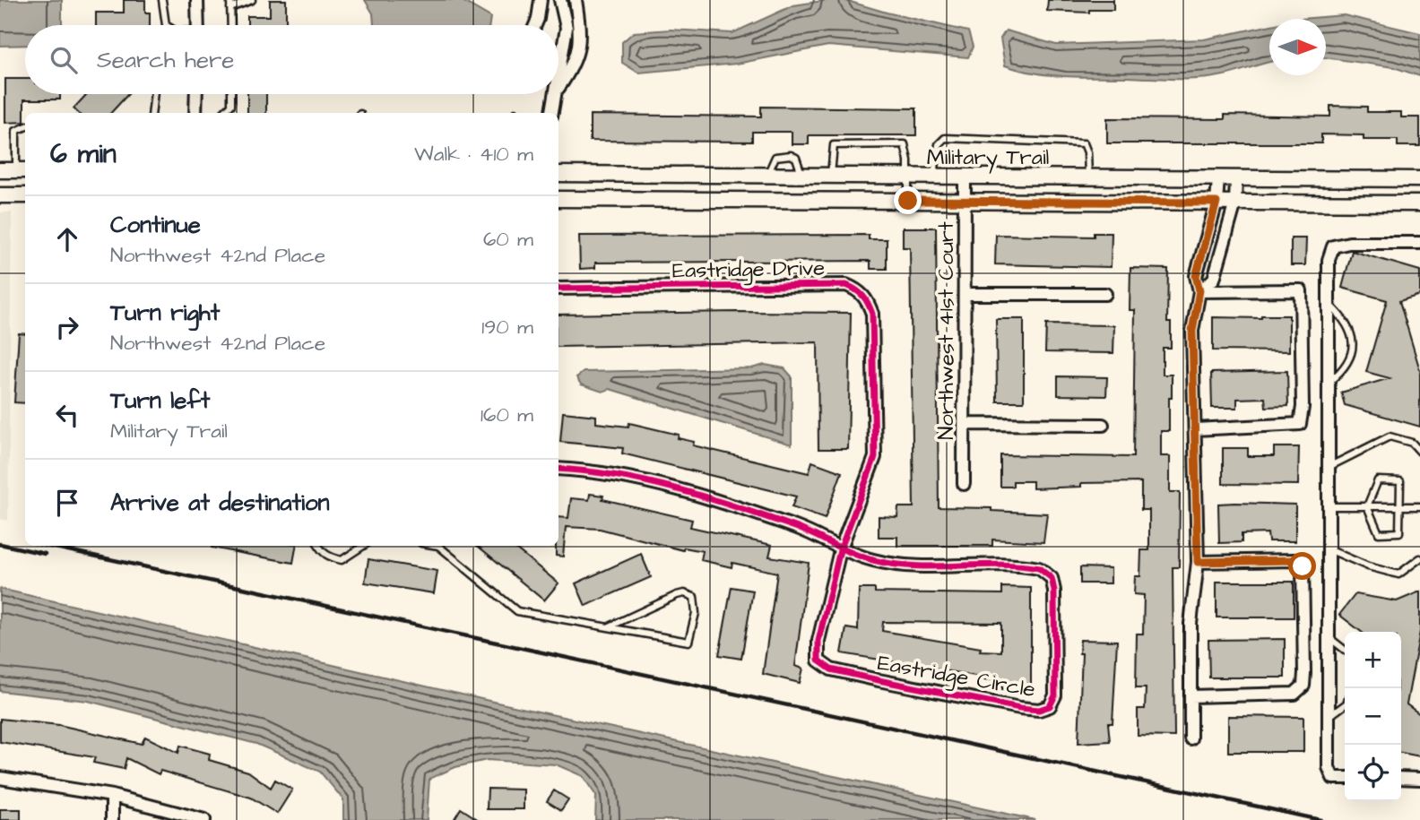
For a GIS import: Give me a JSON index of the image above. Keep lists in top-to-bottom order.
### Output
{
  "streets": {
    "street": [
      "Military Trail",
      "Eastridge Drive",
      "Northwest 41st Court",
      "Eastridge Circle"
    ]
  },
  "crossings": [
    ["Military Trail", "Northwest 41st Court"],
    ["Eastridge Drive", "Eastridge Circle"]
  ],
  "north": "right",
  "page": {
    "search": "Search here",
    "heading": ["6 min", "Walk · 410 m"],
    "list": [
      ["Continue", "Northwest 42nd Place", "60 m"],
      ["Turn right", "Northwest 42nd Place", "190 m"],
      ["Turn left", "Military Trail", "160 m"],
      "Arrive at destination"
    ],
    "map_buttons": ["+", "−"]
  }
}
